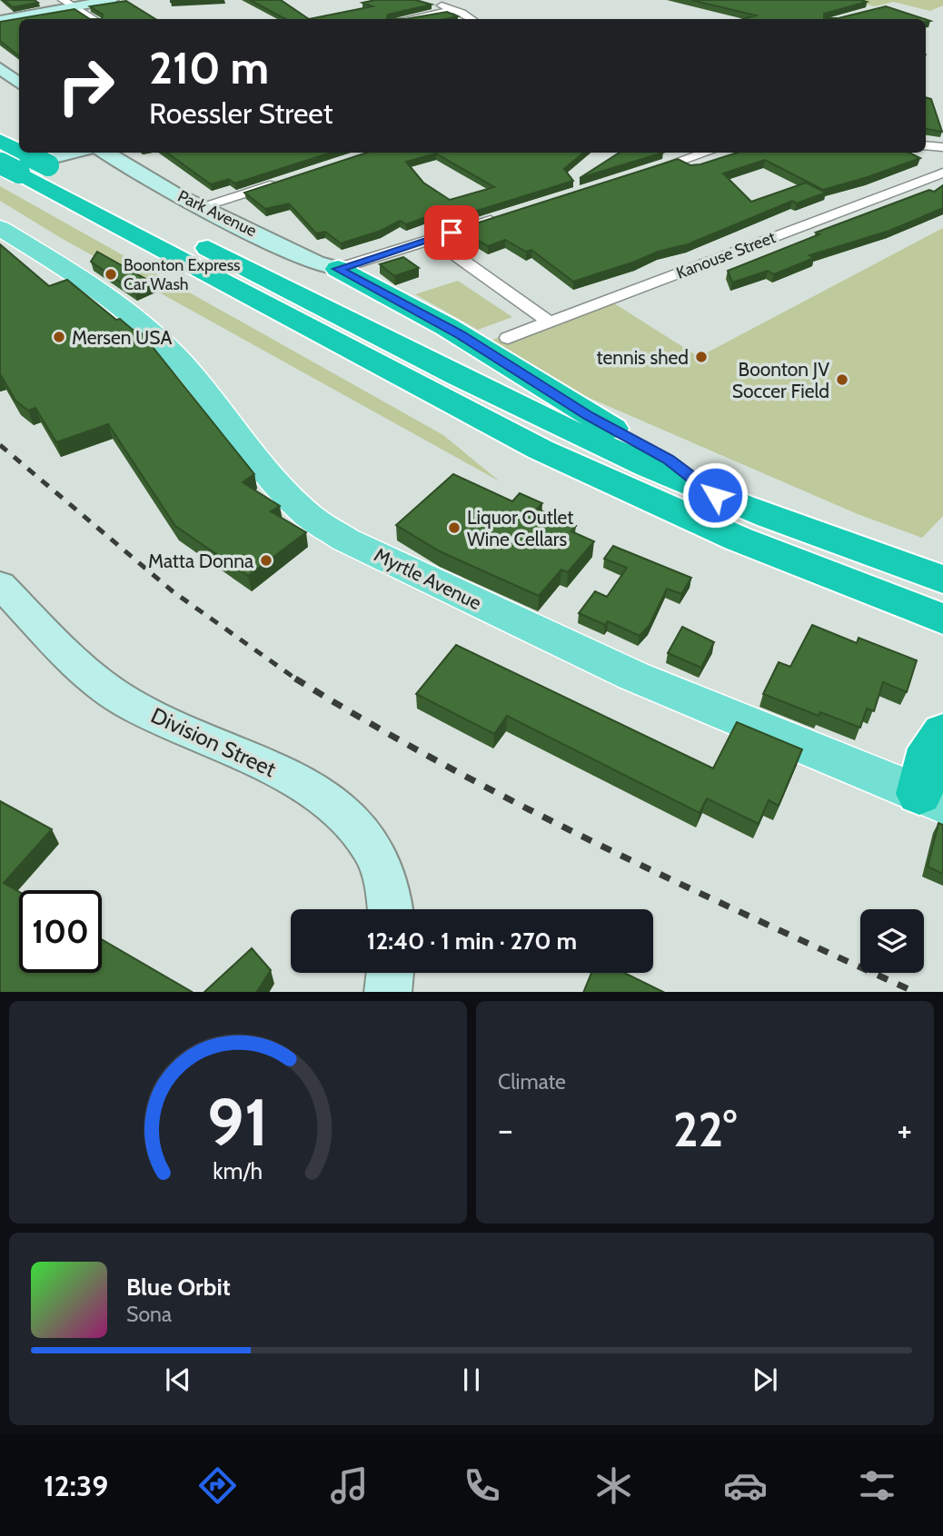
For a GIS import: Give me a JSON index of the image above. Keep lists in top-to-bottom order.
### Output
{
  "streets": {
    "main road": ["Myrtle Avenue"],
    "street": ["Park Avenue", "Kanouse Street", "Division Street"]
  },
  "places": [
    "Boonton Express Car Wash",
    "Mersen USA",
    "tennis shed",
    "Boonton JV Soccer Field",
    "Liquor Outlet Wine Cellars",
    "Matta Donna"
  ],
  "page": {
    "turn": ["210 m", "Roessler Street"],
    "limit": "100",
    "trip": "12:40 · 1 min · 270 m",
    "tile": "Climate",
    "heat": ["−", "22°", "+"],
    "song": ["Blue Orbit", "Sona"],
    "tabs": "12:39",
    "gauge": ["91", "km/h"]
  }
}
